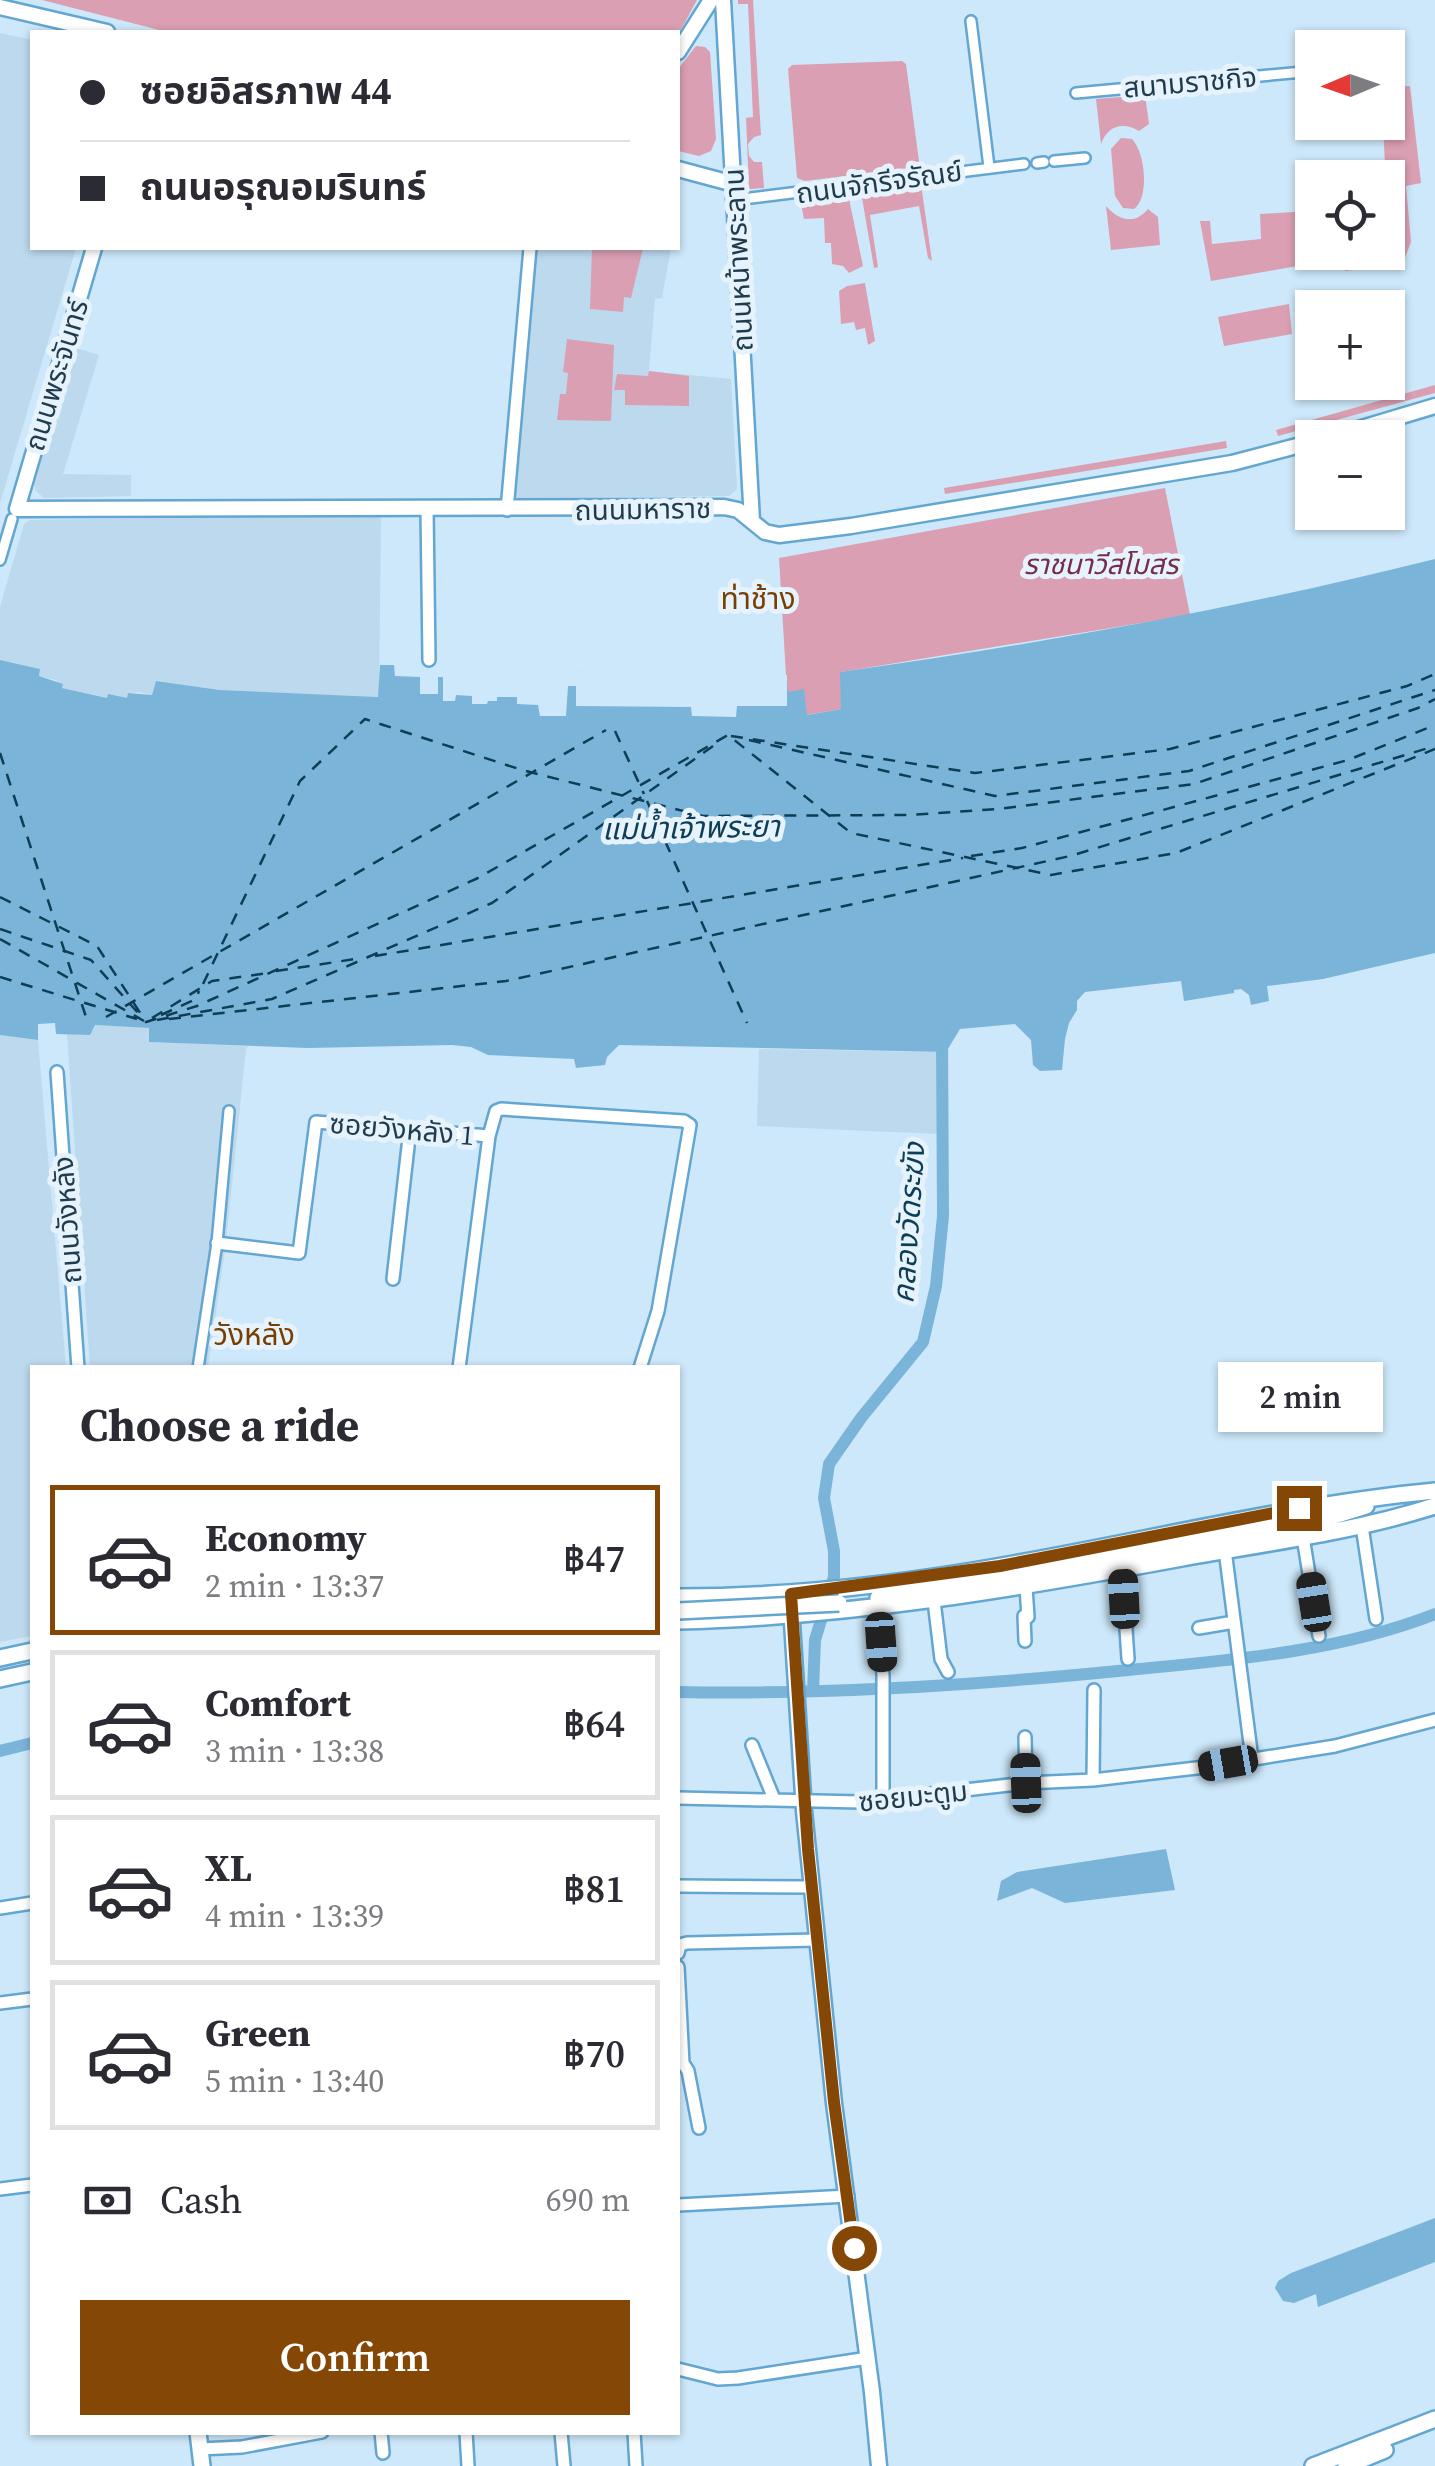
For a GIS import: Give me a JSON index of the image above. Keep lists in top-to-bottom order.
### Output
{
  "streets": {
    "street": [
      "สนามราชกิจ",
      "ถนนจักรีจรัณย์",
      "ถนนหน้าพระลาน",
      "ถนนพระจันทร์",
      "ถนนมหาราช",
      "ซอยวังหลัง 1",
      "ถนนวังหลัง",
      "ซอยมะตูม"
    ]
  },
  "crossings": [
    ["ถนนจักรีจรัณย์", "ถนนหน้าพระลาน"],
    ["ถนนหน้าพระลาน", "ถนนมหาราช"],
    ["ถนนพระจันทร์", "ถนนมหาราช"]
  ],
  "districts": ["ท่าช้าง", "วังหลัง"],
  "water": ["แม่น้ำเจ้าพระยา", "คลองวัดระฆัง"],
  "parks": ["ราชนาวีสโมสร"],
  "north": "left",
  "page": {
    "map_buttons": ["+", "−"],
    "banner": ["ซอยอิสรภาพ 44", "ถนนอรุณอมรินทร์"],
    "bubble": "2 min",
    "heading": "Choose a ride",
    "list": [
      {
        "name": "Economy",
        "note": "2 min · 13:37",
        "value": "฿47"
      },
      {
        "name": "Comfort",
        "note": "3 min · 13:38",
        "value": "฿64"
      },
      {
        "name": "XL",
        "note": "4 min · 13:39",
        "value": "฿81"
      },
      {
        "name": "Green",
        "note": "5 min · 13:40",
        "value": "฿70"
      }
    ],
    "pay": ["Cash", "690 m"],
    "buttons": "Confirm"
  }
}
